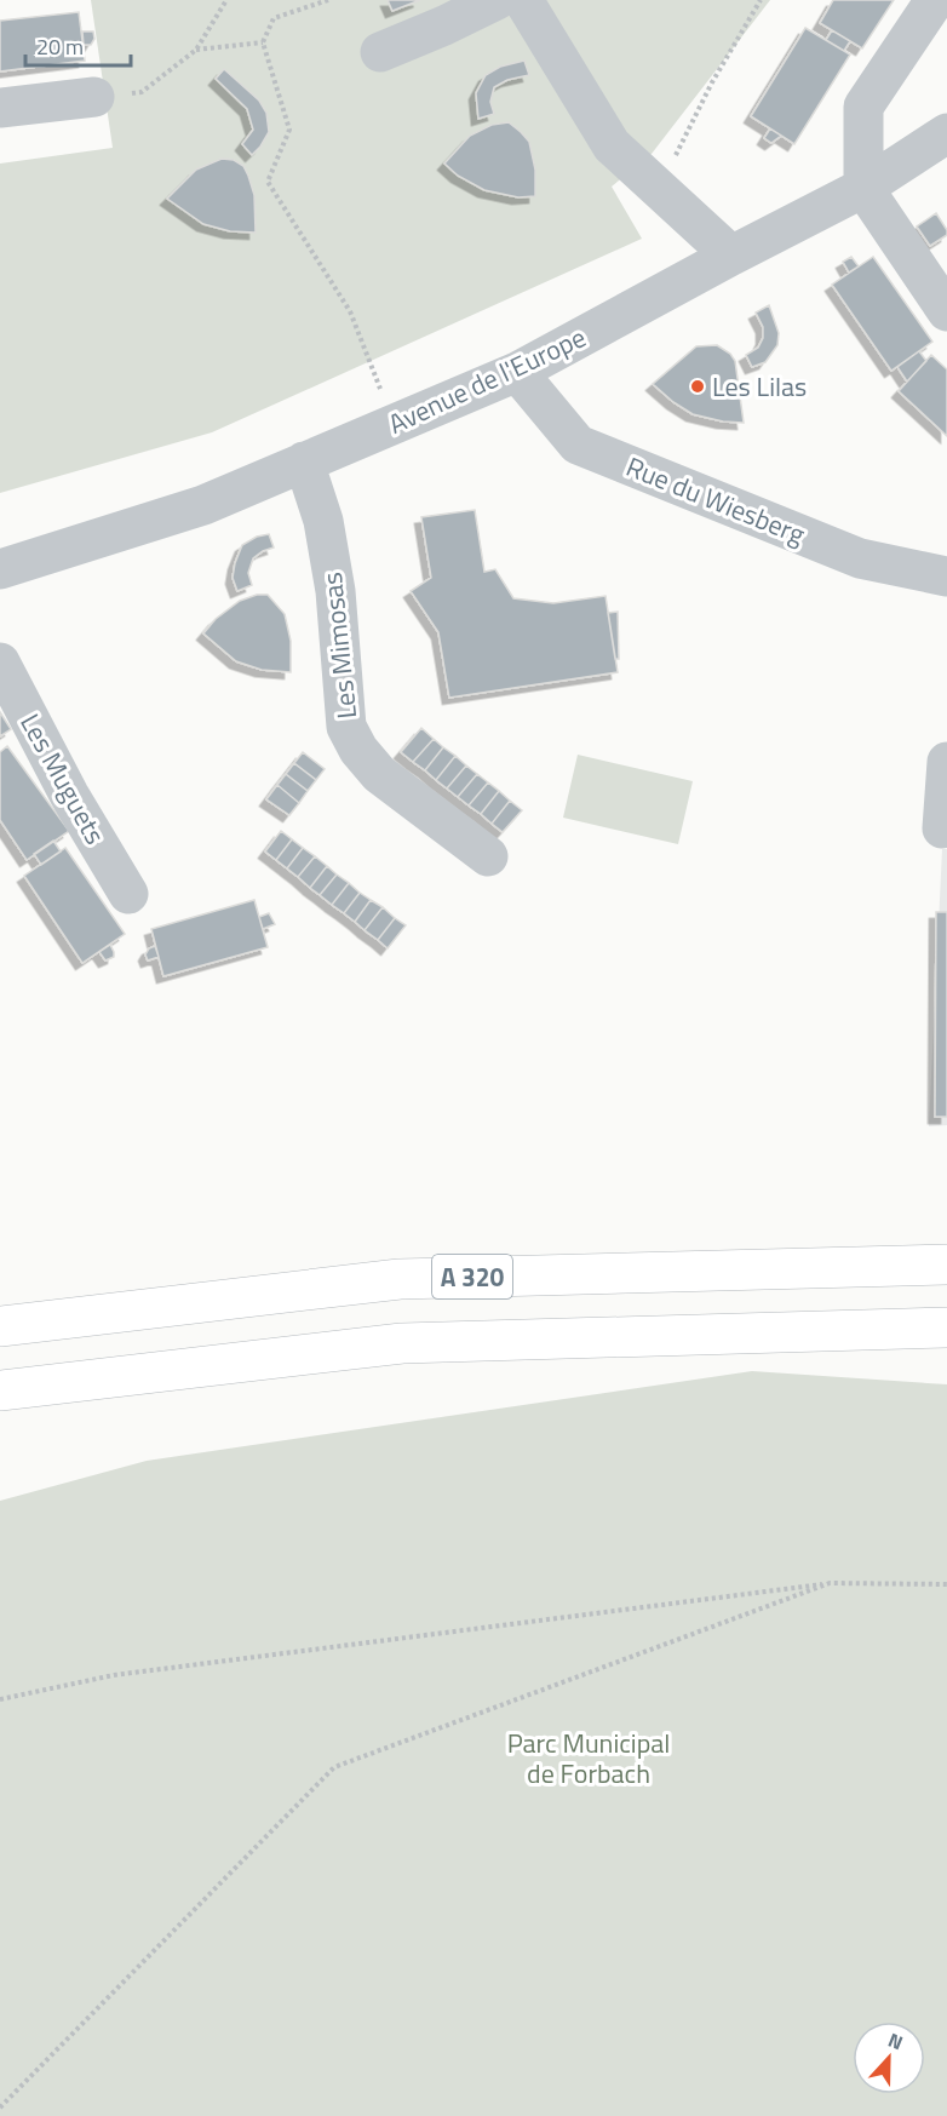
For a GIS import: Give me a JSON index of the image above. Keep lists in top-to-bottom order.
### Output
{
  "streets": {
    "highway": ["A 320"],
    "street": [
      "Avenue de l'Europe",
      "Rue du Wiesberg",
      "Les Mimosas",
      "Les Muguets"
    ]
  },
  "crossings": [
    ["Avenue de l'Europe", "Rue du Wiesberg"],
    ["Avenue de l'Europe", "Les Mimosas"]
  ],
  "parks": ["Parc Municipal de Forbach"],
  "places": ["Les Lilas"],
  "scale_bar": "20 m",
  "north": "top"
}
